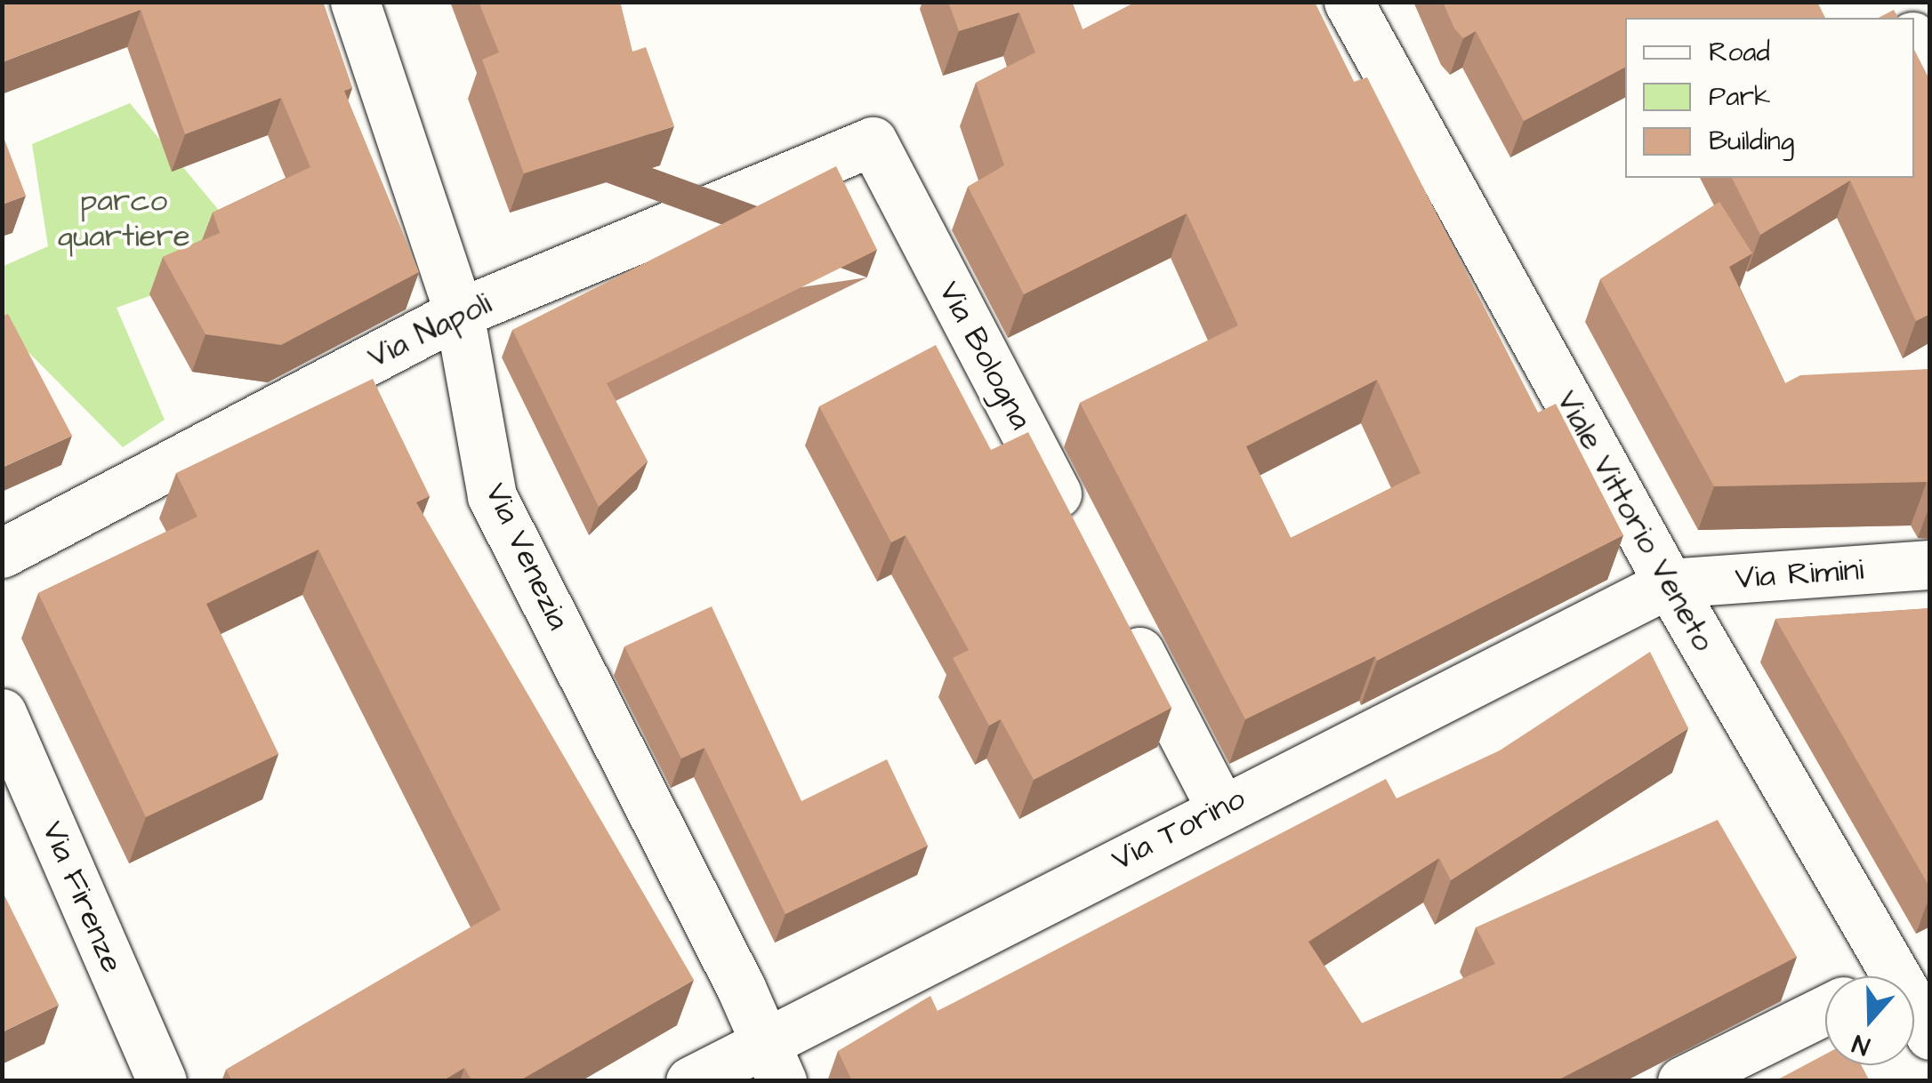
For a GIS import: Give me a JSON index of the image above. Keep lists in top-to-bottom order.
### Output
{
  "streets": {
    "street": [
      "Via Napoli",
      "Via Bologna",
      "Viale Vittorio Veneto",
      "Via Venezia",
      "Via Rimini",
      "Via Torino",
      "Via Firenze"
    ]
  },
  "crossings": [
    ["Via Napoli", "Via Bologna"],
    ["Via Napoli", "Via Venezia"],
    ["Viale Vittorio Veneto", "Via Rimini"],
    ["Viale Vittorio Veneto", "Via Torino"],
    ["Via Venezia", "Via Torino"],
    ["Via Rimini", "Via Torino"]
  ],
  "parks": ["parco quartiere"],
  "legend": ["Road", "Park", "Building"],
  "north": "bottom"
}
